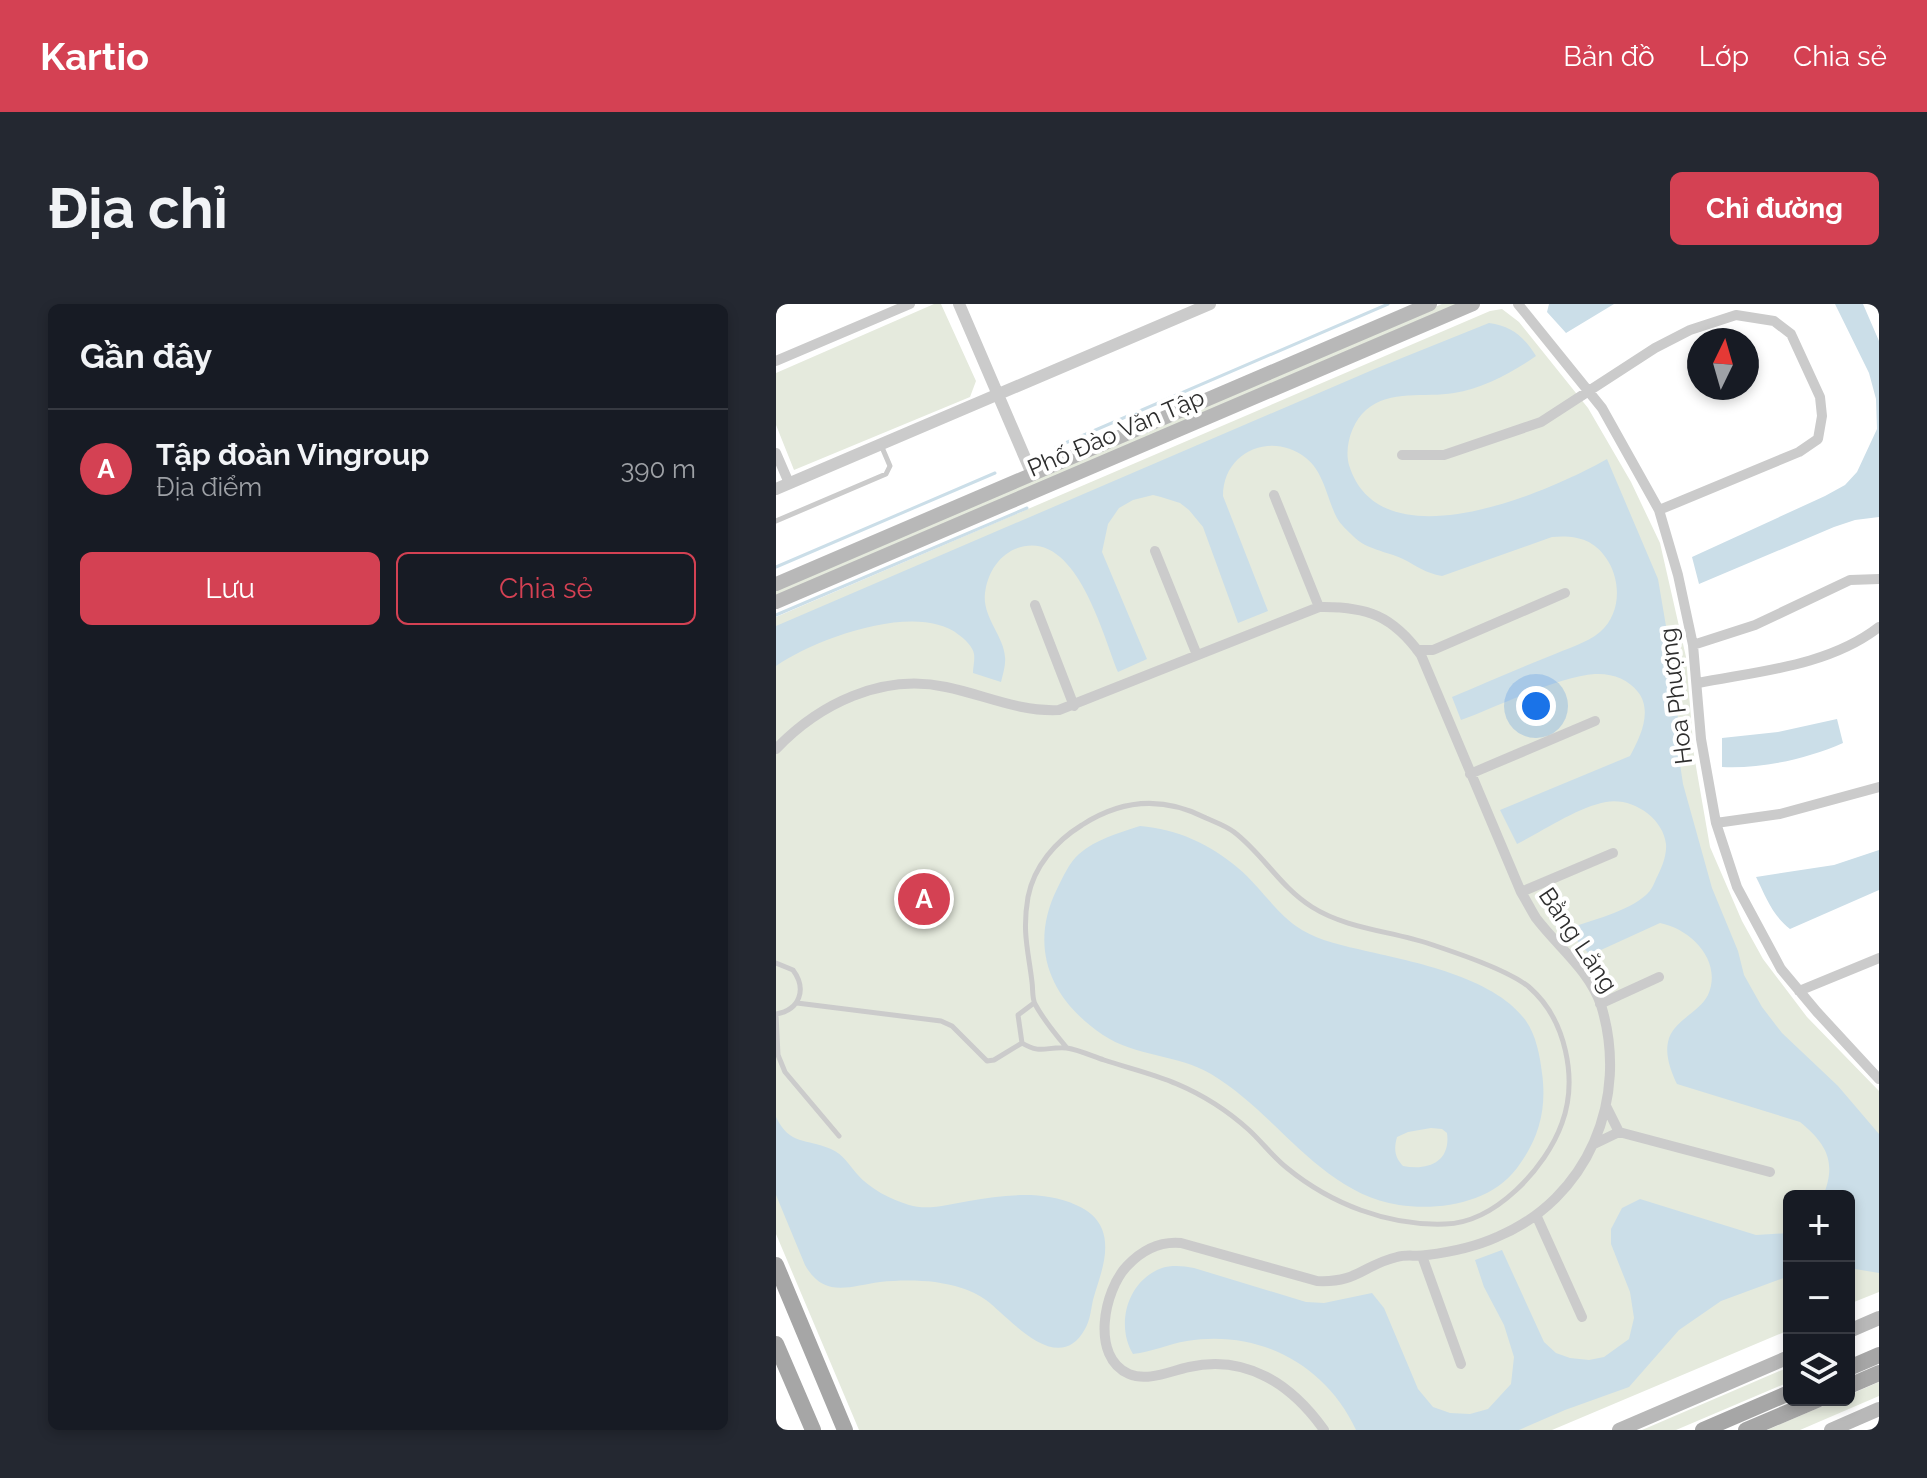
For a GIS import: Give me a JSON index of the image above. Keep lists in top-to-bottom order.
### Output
{
  "streets": {
    "main road": ["Phố Đào Văn Tập"],
    "street": ["Hoa Phượng", "Bằng Lăng"]
  },
  "north": "top",
  "page": {
    "header": "Kartio",
    "nav": ["Bản đồ", "Lớp", "Chia sẻ"],
    "buttons": [
      "Chỉ đường",
      ["Lưu", "Chia sẻ"]
    ],
    "title": "Địa chỉ",
    "heading": "Gần đây",
    "list": [
      {
        "mark": "A",
        "name": "Tập đoàn Vingroup",
        "note": "Địa điểm",
        "value": "390 m"
      }
    ],
    "pins": "A",
    "map_buttons": ["+", "−"]
  }
}
